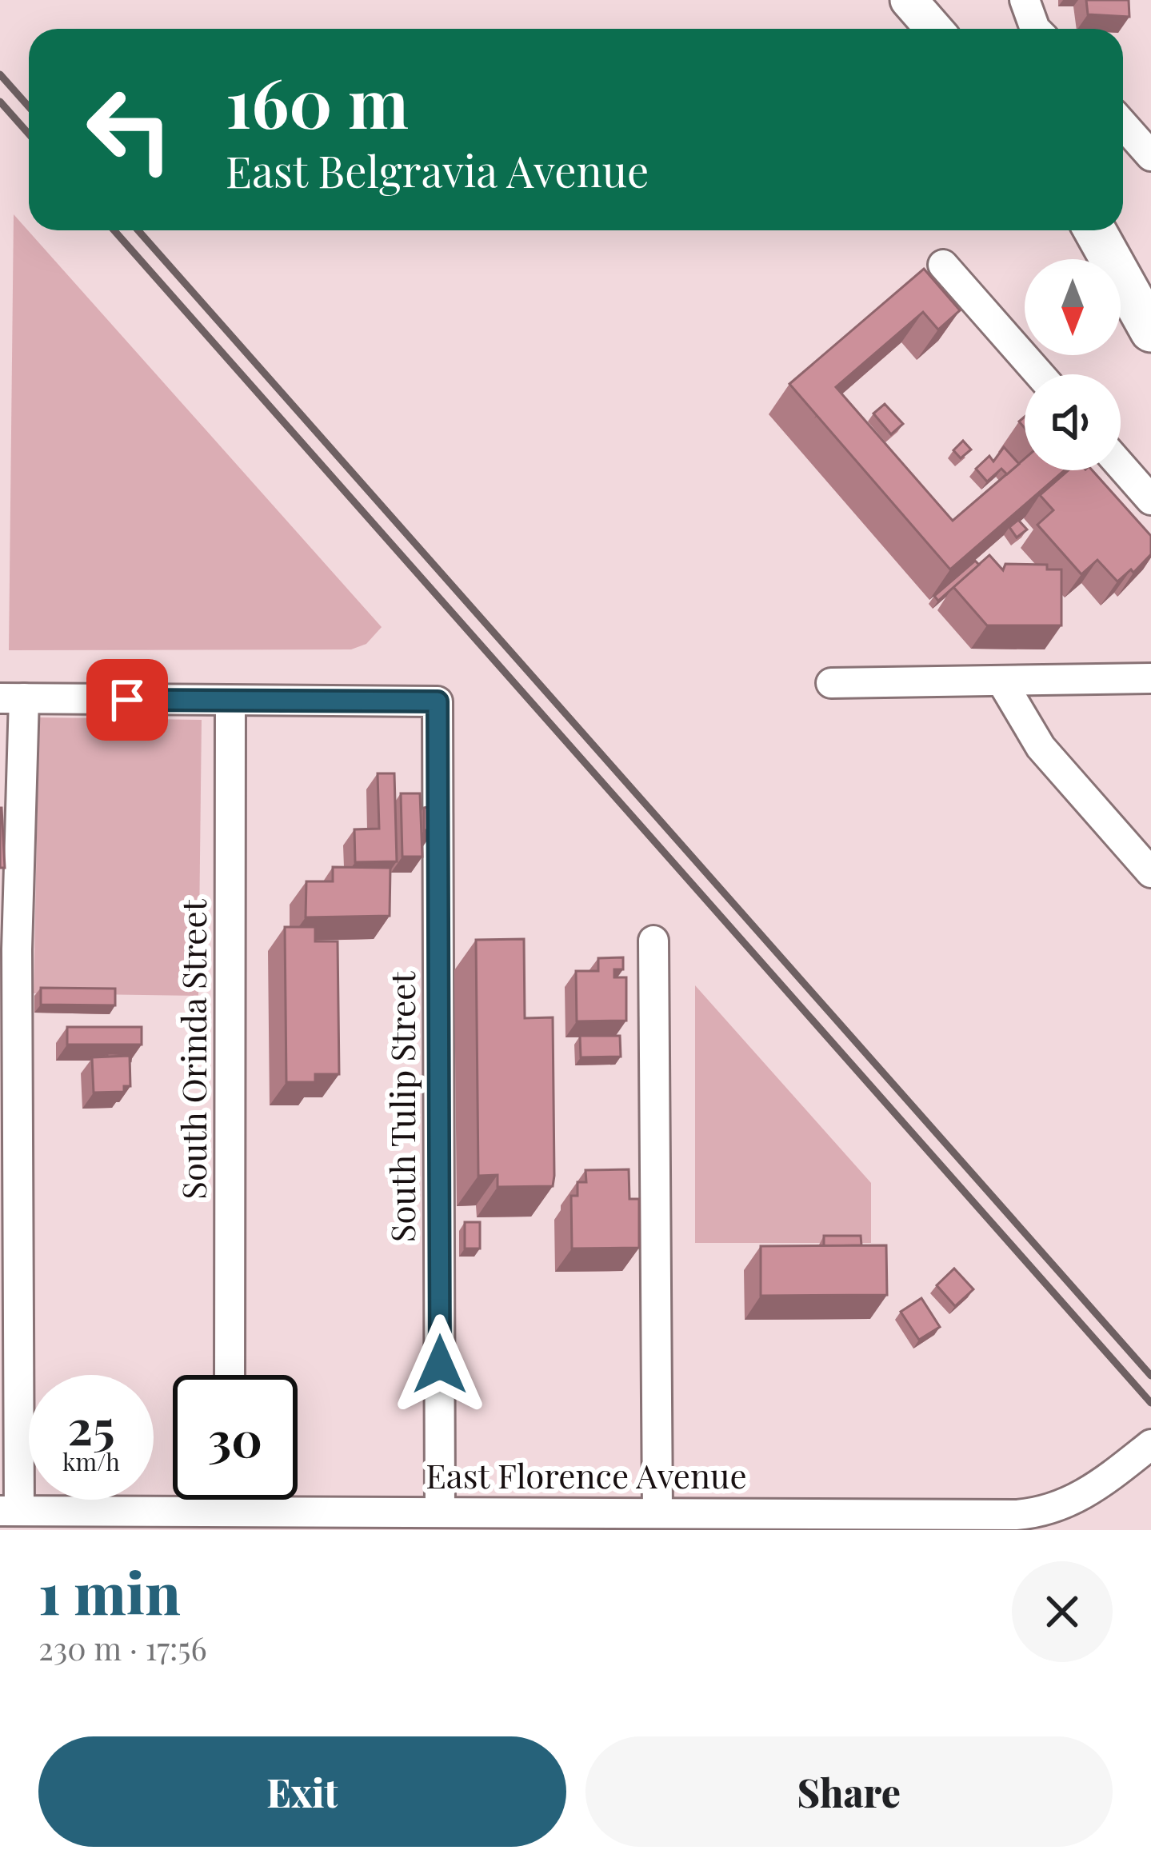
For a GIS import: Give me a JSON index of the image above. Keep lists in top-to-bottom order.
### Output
{
  "streets": {
    "street": ["South Orinda Street", "South Tulip Street", "East Florence Avenue"]
  },
  "crossings": [
    ["South Orinda Street", "South Tulip Street"],
    ["South Tulip Street", "East Florence Avenue"]
  ],
  "north": "bottom",
  "page": {
    "turn": ["160 m", "East Belgravia Avenue"],
    "speed": "25 km/h",
    "limit": "30",
    "heading": ["1 min", "230 m · 17:56"],
    "buttons": ["Exit", "Share"]
  }
}
